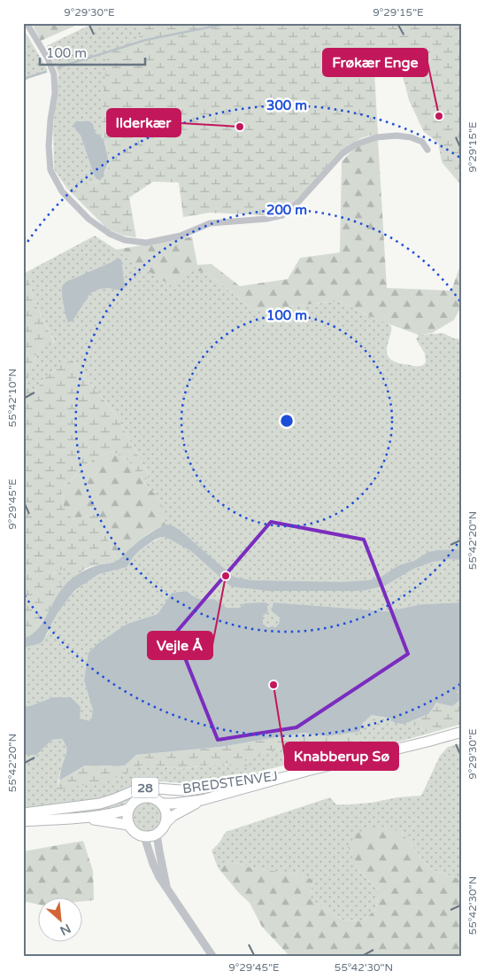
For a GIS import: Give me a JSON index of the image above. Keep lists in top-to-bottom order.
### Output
{
  "streets": {
    "main road": ["BREDSTENVEJ", "28"]
  },
  "crossings": [
    ["BREDSTENVEJ", "28"]
  ],
  "places": [
    "Frøkær Enge",
    "Ilderkær",
    "Vejle Å",
    "Knabberup Sø"
  ],
  "scale_bar": "100 m",
  "north": "bottom right",
  "coordinates": [
    "9°29'30\"E",
    "9°29'15\"E",
    "55°42'10\"N",
    "9°29'45\"E",
    "55°42'20\"N",
    "55°42'30\"N"
  ],
  "rings": ["300 m", "200 m", "100 m"]
}
